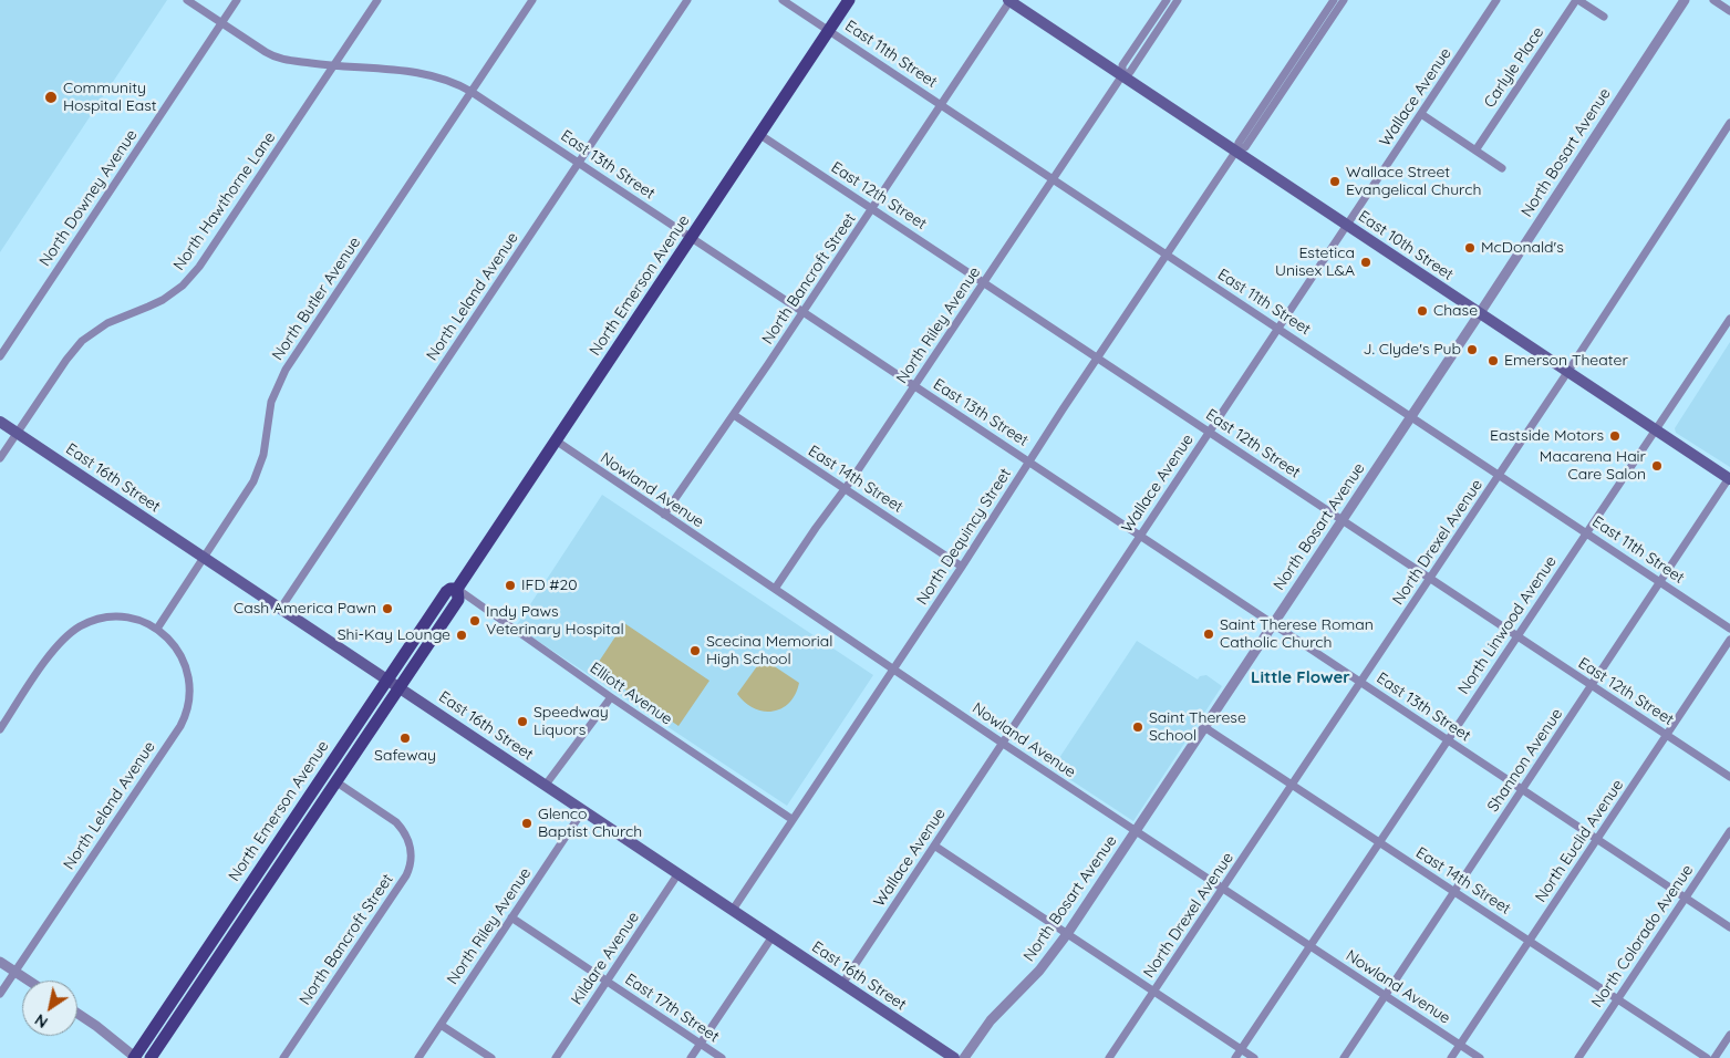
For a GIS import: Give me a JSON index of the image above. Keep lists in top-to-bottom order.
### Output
{
  "streets": {
    "main road": ["East 10th Street", "North Emerson Avenue", "East 16th Street"],
    "street": [
      "East 11th Street",
      "Carlyle Place",
      "Wallace Avenue",
      "North Bosart Avenue",
      "East 13th Street",
      "East 12th Street",
      "North Downey Avenue",
      "North Hawthorne Lane",
      "North Bancroft Street",
      "North Leland Avenue",
      "North Butler Avenue",
      "North Riley Avenue",
      "East 14th Street",
      "Nowland Avenue",
      "North Dequincy Street",
      "North Drexel Avenue",
      "North Linwood Avenue",
      "Elliott Avenue",
      "Shannon Avenue",
      "North Euclid Avenue",
      "North Colorado Avenue",
      "Kildare Avenue",
      "East 17th Street"
    ]
  },
  "crossings": [
    ["East 11th Street", "Wallace Avenue"],
    ["East 11th Street", "North Bosart Avenue"],
    ["East 11th Street", "North Bancroft Street"],
    ["East 11th Street", "North Emerson Avenue"],
    ["East 11th Street", "North Riley Avenue"],
    ["East 11th Street", "North Dequincy Street"],
    ["East 11th Street", "North Drexel Avenue"],
    ["East 11th Street", "North Linwood Avenue"],
    ["East 11th Street", "Shannon Avenue"],
    ["Wallace Avenue", "East 13th Street"],
    ["Wallace Avenue", "East 12th Street"],
    ["Wallace Avenue", "East 10th Street"],
    ["Wallace Avenue", "East 16th Street"],
    ["Wallace Avenue", "Nowland Avenue"],
    ["North Bosart Avenue", "East 13th Street"],
    ["North Bosart Avenue", "East 12th Street"],
    ["North Bosart Avenue", "East 10th Street"],
    ["North Bosart Avenue", "East 14th Street"],
    ["North Bosart Avenue", "Nowland Avenue"],
    ["East 13th Street", "North Downey Avenue"],
    ["East 13th Street", "North Hawthorne Lane"],
    ["East 13th Street", "North Bancroft Street"],
    ["East 13th Street", "North Emerson Avenue"],
    ["East 13th Street", "North Leland Avenue"],
    ["East 13th Street", "North Butler Avenue"],
    ["East 13th Street", "North Riley Avenue"],
    ["East 13th Street", "North Dequincy Street"],
    ["East 13th Street", "North Drexel Avenue"],
    ["East 13th Street", "North Linwood Avenue"],
    ["East 13th Street", "Shannon Avenue"],
    ["East 13th Street", "North Euclid Avenue"],
    ["East 13th Street", "North Colorado Avenue"],
    ["East 12th Street", "North Bancroft Street"],
    ["East 12th Street", "North Emerson Avenue"],
    ["East 12th Street", "North Riley Avenue"],
    ["East 12th Street", "North Dequincy Street"],
    ["East 12th Street", "North Drexel Avenue"],
    ["East 12th Street", "North Linwood Avenue"],
    ["East 12th Street", "Shannon Avenue"],
    ["East 12th Street", "North Euclid Avenue"],
    ["North Hawthorne Lane", "East 16th Street"],
    ["East 10th Street", "North Bancroft Street"],
    ["East 10th Street", "North Riley Avenue"],
    ["East 10th Street", "North Dequincy Street"],
    ["East 10th Street", "North Drexel Avenue"],
    ["East 10th Street", "North Linwood Avenue"],
    ["East 10th Street", "Shannon Avenue"],
    ["North Bancroft Street", "North Emerson Avenue"],
    ["North Bancroft Street", "East 14th Street"],
    ["North Bancroft Street", "Nowland Avenue"],
    ["North Emerson Avenue", "East 16th Street"],
    ["North Emerson Avenue", "Nowland Avenue"],
    ["North Emerson Avenue", "Elliott Avenue"],
    ["North Leland Avenue", "North Butler Avenue"],
    ["North Leland Avenue", "East 16th Street"],
    ["North Butler Avenue", "East 16th Street"],
    ["North Riley Avenue", "East 16th Street"],
    ["North Riley Avenue", "East 14th Street"],
    ["North Riley Avenue", "Nowland Avenue"],
    ["North Riley Avenue", "East 17th Street"],
    ["East 16th Street", "North Dequincy Street"],
    ["East 16th Street", "Kildare Avenue"],
    ["East 14th Street", "North Dequincy Street"],
    ["East 14th Street", "North Drexel Avenue"],
    ["East 14th Street", "North Linwood Avenue"],
    ["East 14th Street", "Shannon Avenue"],
    ["East 14th Street", "North Euclid Avenue"],
    ["East 14th Street", "North Colorado Avenue"],
    ["Nowland Avenue", "North Dequincy Street"],
    ["Nowland Avenue", "North Drexel Avenue"],
    ["Nowland Avenue", "North Linwood Avenue"],
    ["Nowland Avenue", "Shannon Avenue"],
    ["Nowland Avenue", "North Euclid Avenue"],
    ["North Dequincy Street", "Elliott Avenue"],
    ["Kildare Avenue", "East 17th Street"]
  ],
  "districts": ["Little Flower"],
  "places": [
    "Community Hospital East",
    "Wallace Street Evangelical Church",
    "McDonald's",
    "Estetica Unisex L&A",
    "Chase",
    "J. Clyde's Pub",
    "Emerson Theater",
    "Eastside Motors",
    "Macarena Hair Care Salon",
    "IFD #20",
    "Cash America Pawn",
    "Indy Paws Veterinary Hospital",
    "Saint Therese Roman Catholic Church",
    "Shi-Kay Lounge",
    "Scecina Memorial High School",
    "Speedway Liquors",
    "Saint Therese School",
    "Safeway",
    "Glenco Baptist Church"
  ],
  "north": "bottom left"
}
